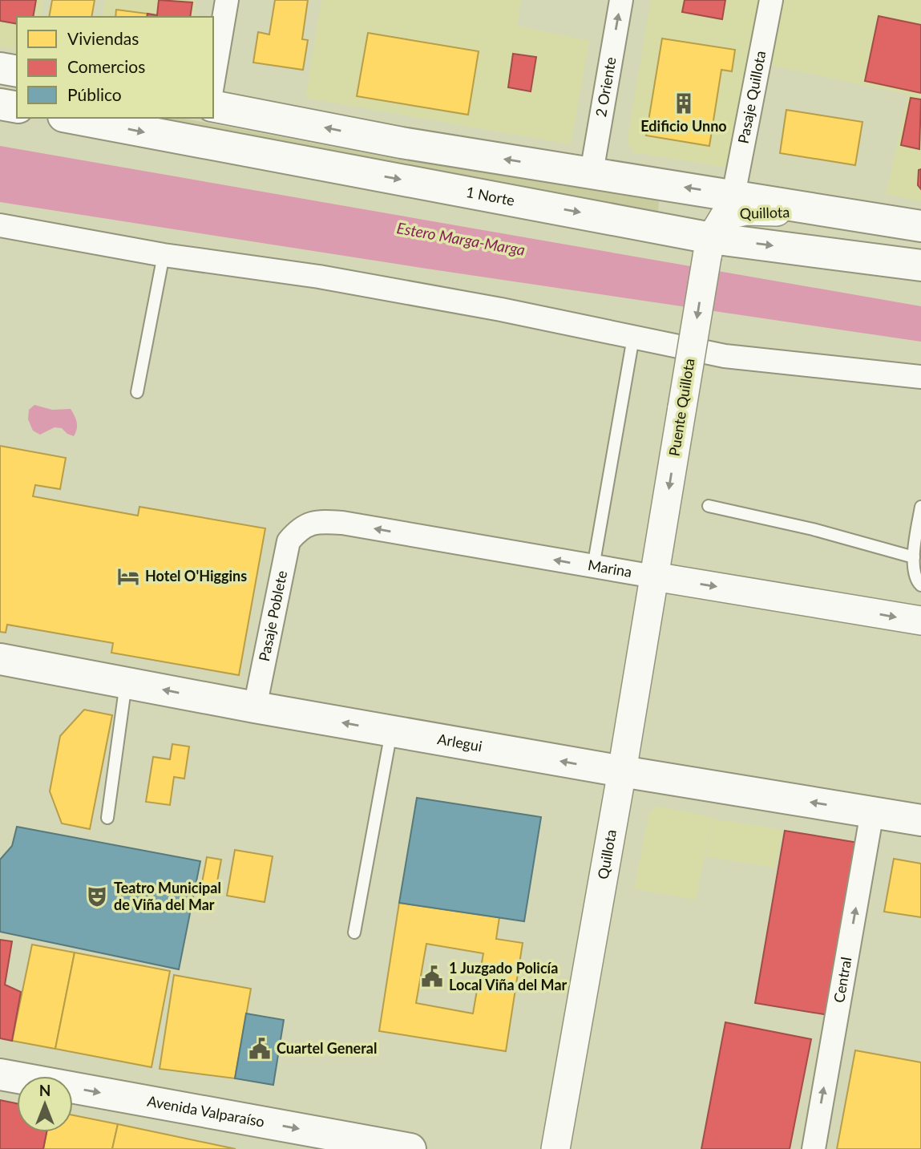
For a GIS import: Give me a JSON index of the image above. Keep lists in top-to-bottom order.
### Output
{
  "streets": {
    "main road": ["1 Norte", "Arlegui", "Avenida Valparaíso"],
    "street": [
      "2 Oriente",
      "Pasaje Quillota",
      "Quillota",
      "Puente Quillota",
      "Marina",
      "Pasaje Poblete",
      "Central"
    ]
  },
  "crossings": [
    ["1 Norte", "Quillota"],
    ["1 Norte", "Puente Quillota"],
    ["Quillota", "Puente Quillota"],
    ["Quillota", "Marina"],
    ["Quillota", "Arlegui"],
    ["Puente Quillota", "Marina"],
    ["Marina", "Pasaje Poblete"],
    ["Pasaje Poblete", "Arlegui"],
    ["Arlegui", "Central"]
  ],
  "one_way": [
    "2 Oriente",
    "Puente Quillota",
    "Arlegui",
    "Central",
    "Avenida Valparaíso"
  ],
  "water": ["Estero Marga-Marga"],
  "places": {
    "building": ["Edificio Unno"],
    "hotel": ["Hotel O'Higgins"],
    "theatre": ["Teatro Municipal de Viña del Mar"],
    "public building": ["1 Juzgado Policía Local Viña del Mar", "Cuartel General"]
  },
  "legend": ["Viviendas", "Comercios", "Público"],
  "north": "top"
}
